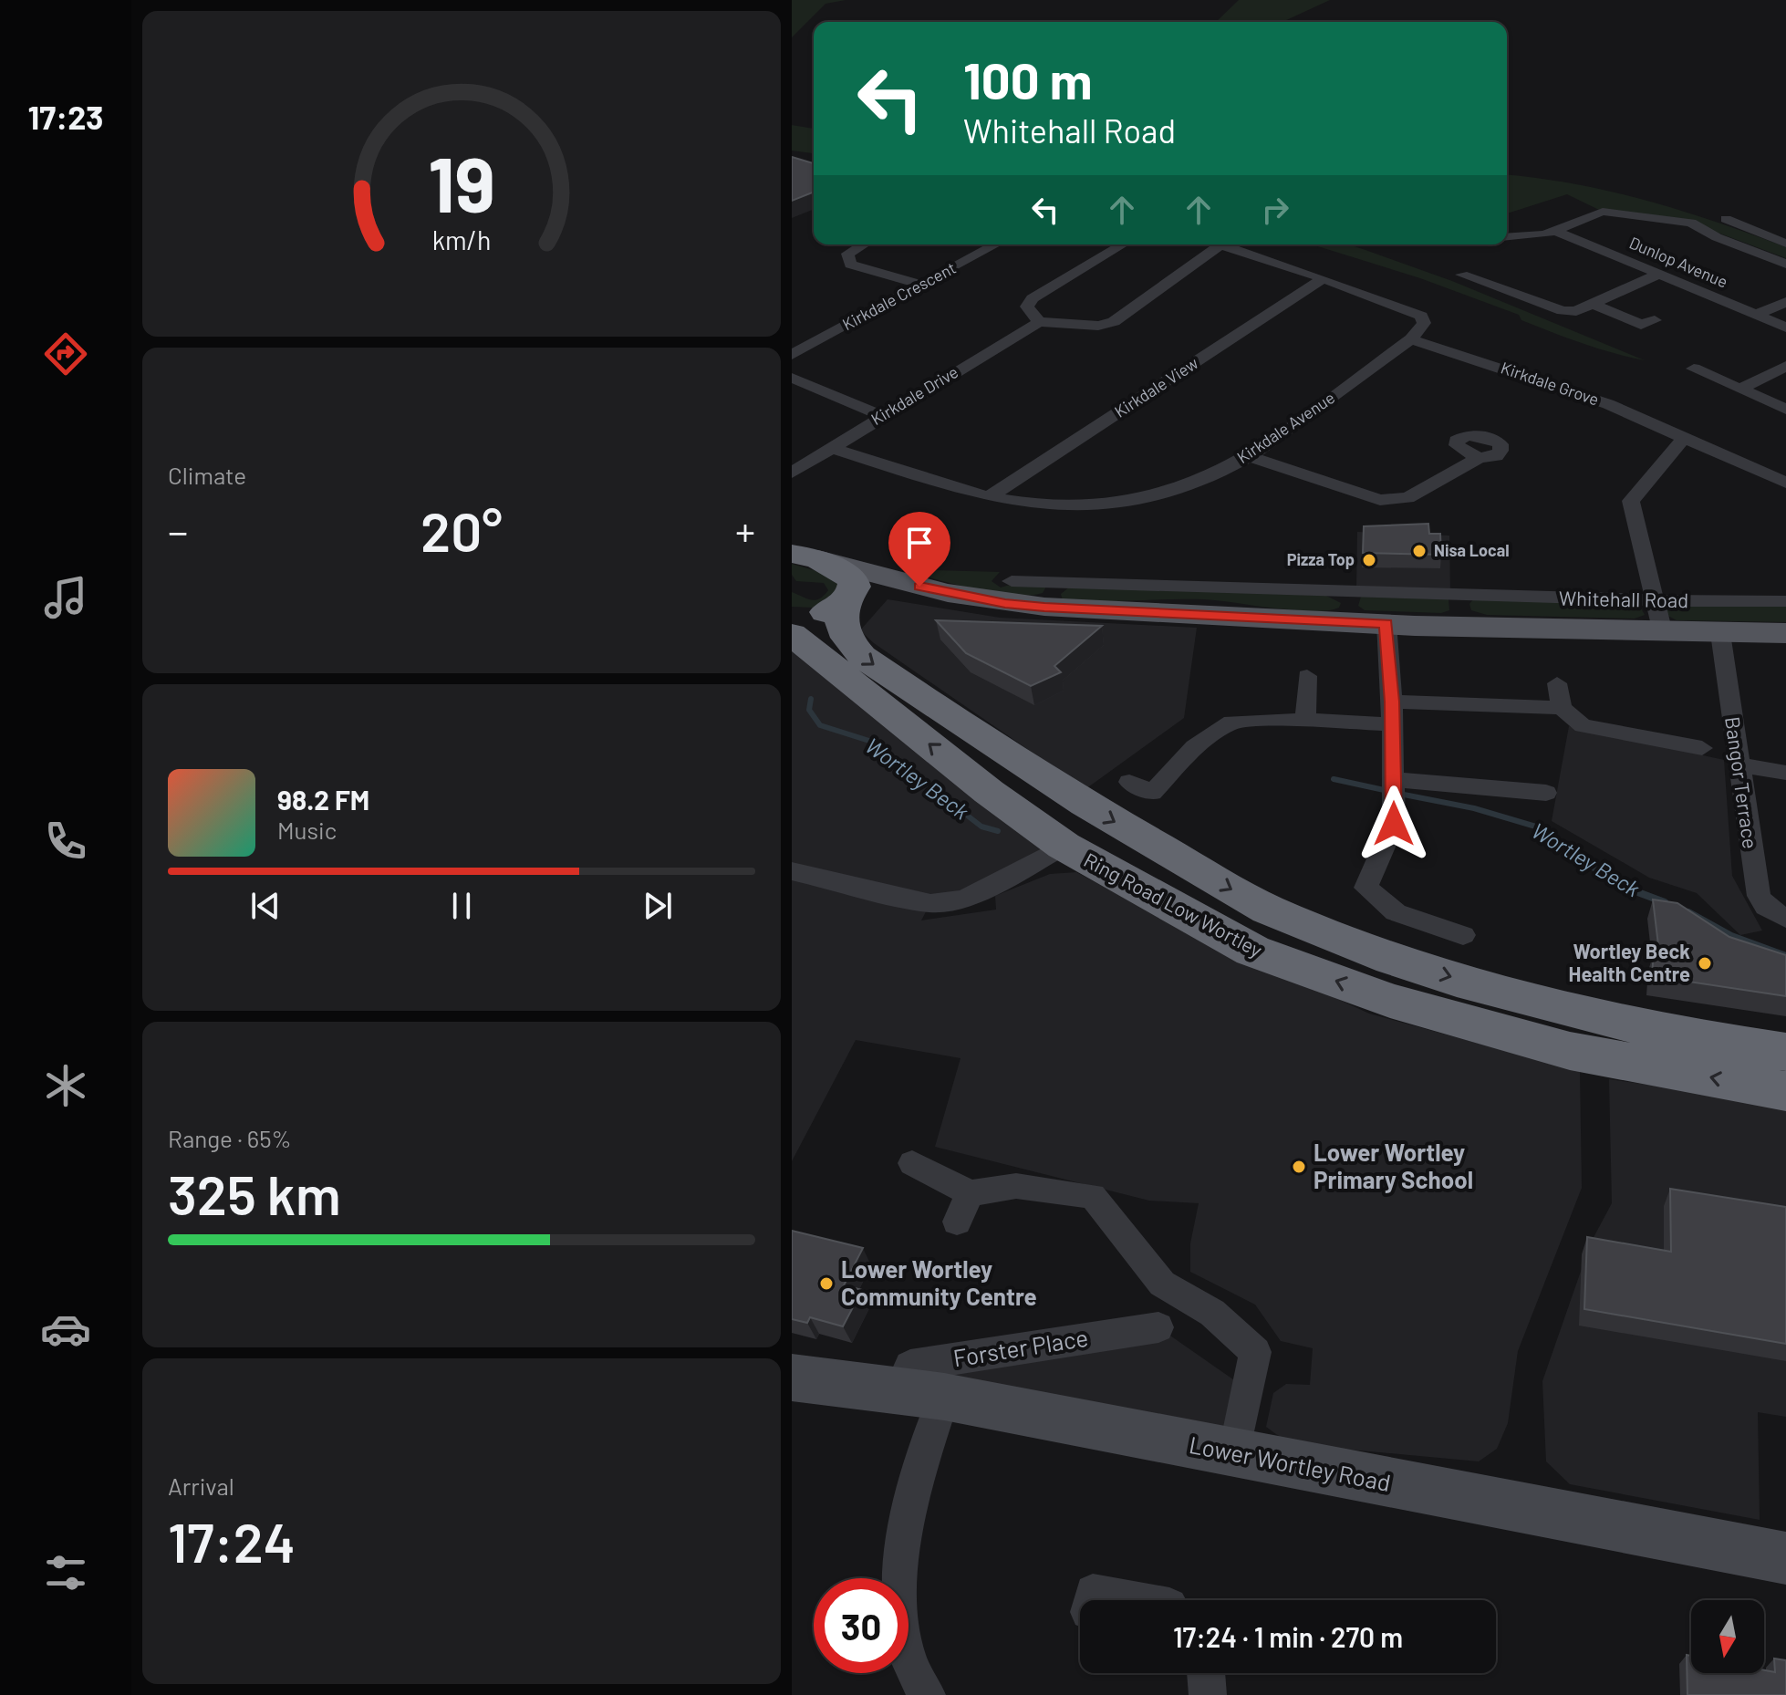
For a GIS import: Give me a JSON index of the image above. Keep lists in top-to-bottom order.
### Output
{
  "streets": {
    "highway": ["Ring Road Low Wortley"],
    "main road": ["Whitehall Road"],
    "street": [
      "Dunlop Avenue",
      "Kirkdale Crescent",
      "Kirkdale Grove",
      "Kirkdale View",
      "Kirkdale Drive",
      "Kirkdale Avenue",
      "Bangor Terrace",
      "Forster Place",
      "Lower Wortley Road"
    ]
  },
  "crossings": [
    ["Kirkdale Grove", "Kirkdale Avenue"],
    ["Kirkdale View", "Kirkdale Avenue"],
    ["Kirkdale Drive", "Kirkdale Avenue"],
    ["Whitehall Road", "Bangor Terrace"],
    ["Whitehall Road", "Ring Road Low Wortley"],
    ["Forster Place", "Lower Wortley Road"]
  ],
  "water": ["Wortley Beck"],
  "places": [
    "Nisa Local",
    "Pizza Top",
    "Wortley Beck Health Centre",
    "Lower Wortley Primary School",
    "Lower Wortley Community Centre"
  ],
  "north": "bottom",
  "page": {
    "tabs": "17:23",
    "turn": ["100 m", "Whitehall Road"],
    "tile": [
      "Climate",
      ["Range · 65%", "325 km"],
      ["Arrival", "17:24"]
    ],
    "heat": ["−", "20°", "+"],
    "song": ["98.2 FM", "Music"],
    "limit": "30",
    "trip": "17:24 · 1 min · 270 m",
    "gauge": ["19", "km/h"]
  }
}
